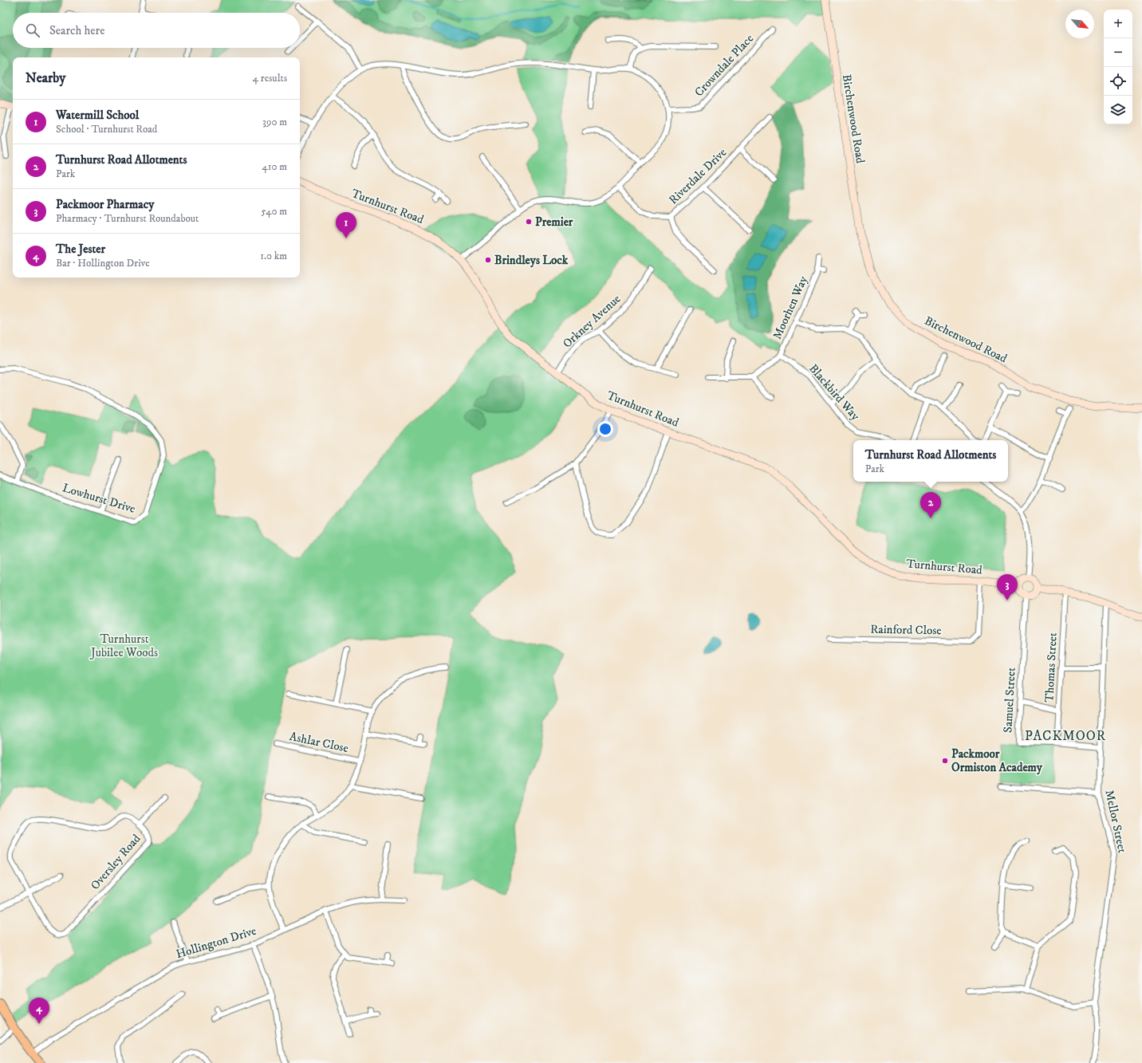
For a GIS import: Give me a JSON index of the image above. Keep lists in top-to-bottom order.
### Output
{
  "streets": {
    "street": [
      "Crowndale Place",
      "Birchenwood Road",
      "Riverdale Drive",
      "Turnhurst Road",
      "Moorhen Way",
      "Orkney Avenue",
      "Blackbird Way",
      "Lowhurst Drive",
      "Rainford Close",
      "Thomas Street",
      "Samuel Street",
      "Ashlar Close",
      "Mellor Street",
      "Oversley Road",
      "Hollington Drive"
    ]
  },
  "crossings": [
    ["Turnhurst Road", "Orkney Avenue"],
    ["Turnhurst Road", "Rainford Close"],
    ["Turnhurst Road", "Samuel Street"],
    ["Moorhen Way", "Blackbird Way"],
    ["Thomas Street", "Samuel Street"],
    ["Samuel Street", "Mellor Street"]
  ],
  "districts": ["PACKMOOR"],
  "parks": ["Turnhurst Jubilee Woods"],
  "places": ["Premier", "Brindleys Lock", "Packmoor Ormiston Academy"],
  "north": "bottom right",
  "page": {
    "map_buttons": ["+", "−"],
    "search": "Search here",
    "heading": ["Nearby", "4 results"],
    "list": [
      {
        "mark": "1",
        "name": "Watermill School",
        "note": "School · Turnhurst Road",
        "value": "390 m"
      },
      {
        "mark": "2",
        "name": "Turnhurst Road Allotments",
        "note": "Park",
        "value": "410 m"
      },
      {
        "mark": "3",
        "name": "Packmoor Pharmacy",
        "note": "Pharmacy · Turnhurst Roundabout",
        "value": "540 m"
      },
      {
        "mark": "4",
        "name": "The Jester",
        "note": "Bar · Hollington Drive",
        "value": "1.0 km"
      }
    ],
    "pins": [
      "1",
      "2",
      "3",
      "4"
    ],
    "popup": ["Turnhurst Road Allotments", "Park"]
  }
}
